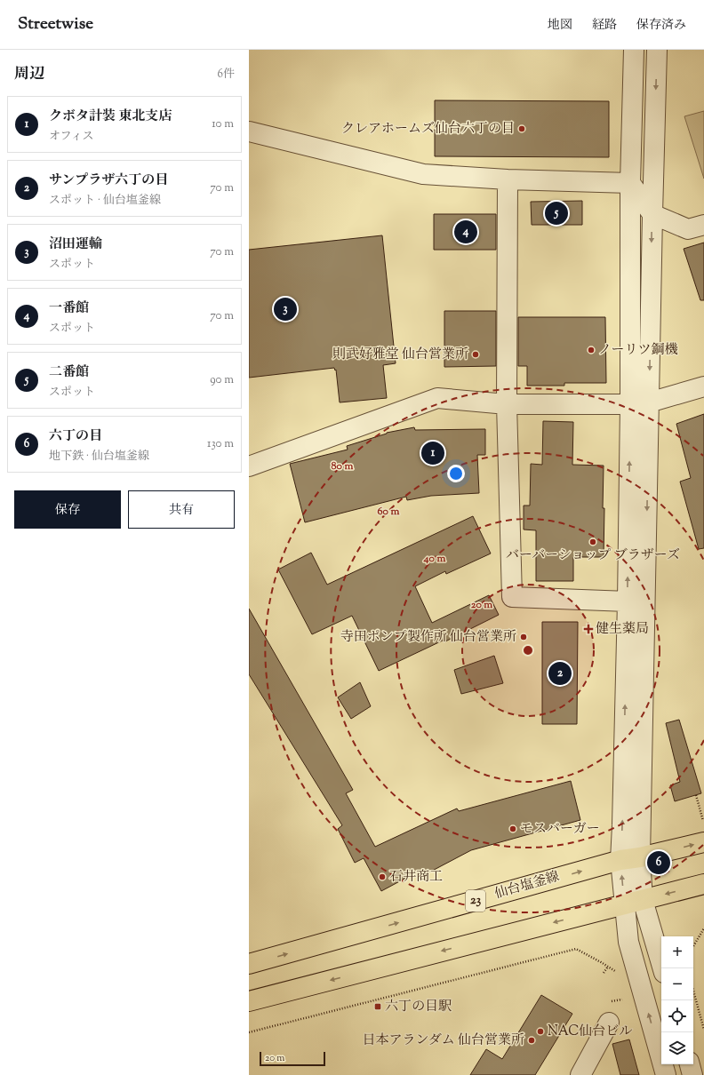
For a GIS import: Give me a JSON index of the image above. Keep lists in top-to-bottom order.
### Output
{
  "streets": {
    "main road": ["仙台塩釜線", "23"]
  },
  "places": {
    "other": [
      "クレアホームズ仙台六丁の目",
      "ノーリツ鋼機",
      "則武好雅堂 仙台営業所",
      "バーバーショップ ブラザーズ",
      "寺田ポンプ製作所 仙台営業所",
      "モスバーガー",
      "石井商工",
      "NAC仙台ビル",
      "日本アランダム 仙台営業所"
    ],
    "health": ["健生薬局"],
    "transit": ["六丁の目駅"]
  },
  "scale_bar": "20 m",
  "page": {
    "header": "Streetwise",
    "nav": ["地図", "経路", "保存済み"],
    "heading": ["周辺", "6件"],
    "list": [
      {
        "mark": "1",
        "name": "クボタ計装 東北支店",
        "note": "オフィス",
        "value": "10 m"
      },
      {
        "mark": "2",
        "name": "サンプラザ六丁の目",
        "note": "スポット · 仙台塩釜線",
        "value": "70 m"
      },
      {
        "mark": "3",
        "name": "沼田運輸",
        "note": "スポット",
        "value": "70 m"
      },
      {
        "mark": "4",
        "name": "一番館",
        "note": "スポット",
        "value": "70 m"
      },
      {
        "mark": "5",
        "name": "二番館",
        "note": "スポット",
        "value": "90 m"
      },
      {
        "mark": "6",
        "name": "六丁の目",
        "note": "地下鉄 · 仙台塩釜線",
        "value": "130 m"
      }
    ],
    "pins": [
      "5",
      "4",
      "3",
      "1",
      "2",
      "6"
    ],
    "buttons": ["保存", "共有"],
    "map_buttons": ["+", "−"],
    "scale": "20 m"
  },
  "rings": [
    "80 m",
    "60 m",
    "40 m",
    "20 m"
  ]
}
